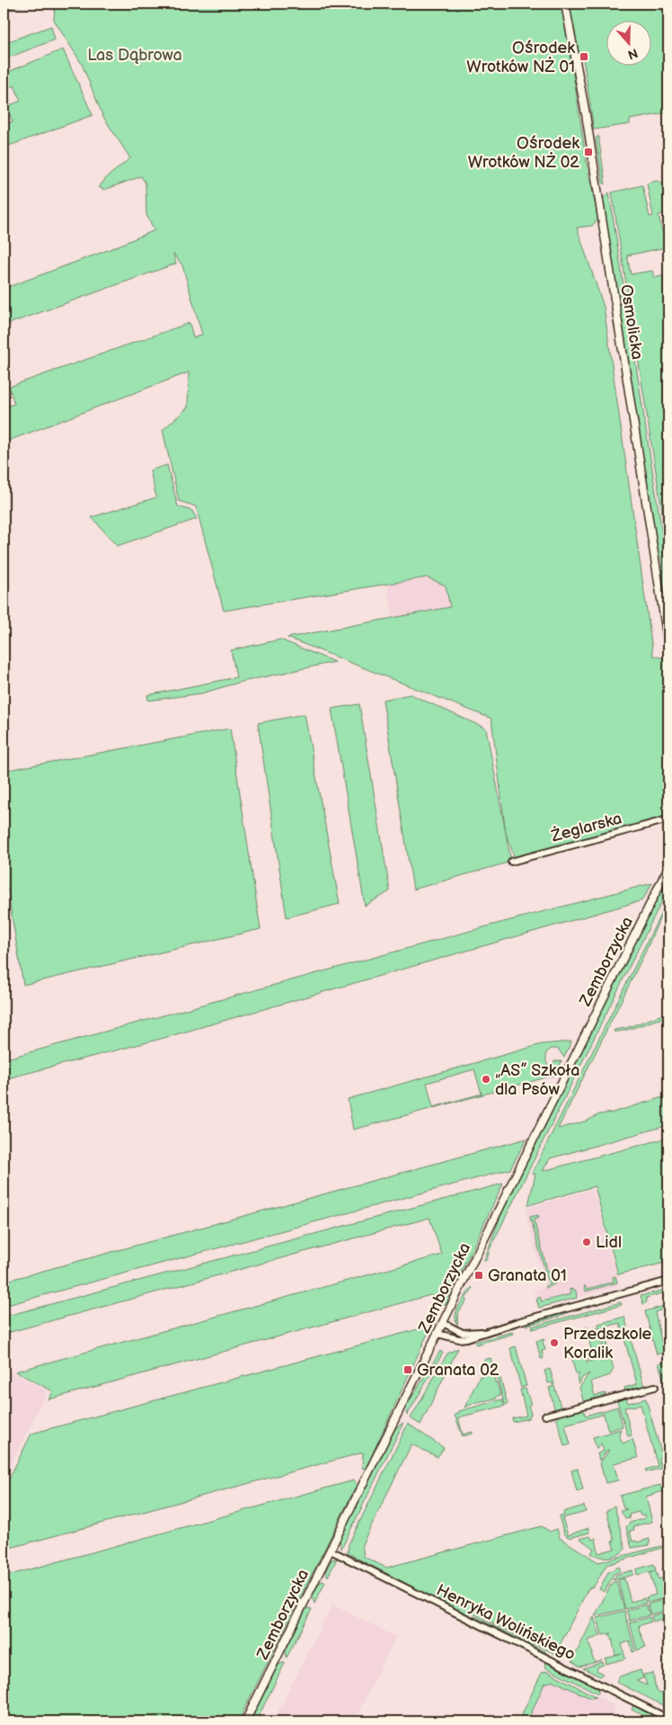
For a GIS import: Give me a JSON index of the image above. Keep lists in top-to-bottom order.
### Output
{
  "streets": {
    "street": [
      "Osmolicka",
      "Żeglarska",
      "Zemborzycka",
      "Henryka Wolińskiego"
    ]
  },
  "crossings": [
    ["Zemborzycka", "Henryka Wolińskiego"]
  ],
  "parks": ["Las Dąbrowa"],
  "places": {
    "transit": [
      "Ośrodek Wrotków NŻ 01",
      "Ośrodek Wrotków NŻ 02",
      "Granata 01",
      "Granata 02"
    ],
    "other": ["„AS” Szkoła dla Psów", "Lidl", "Przedszkole Koralik"]
  },
  "north": "bottom"
}
